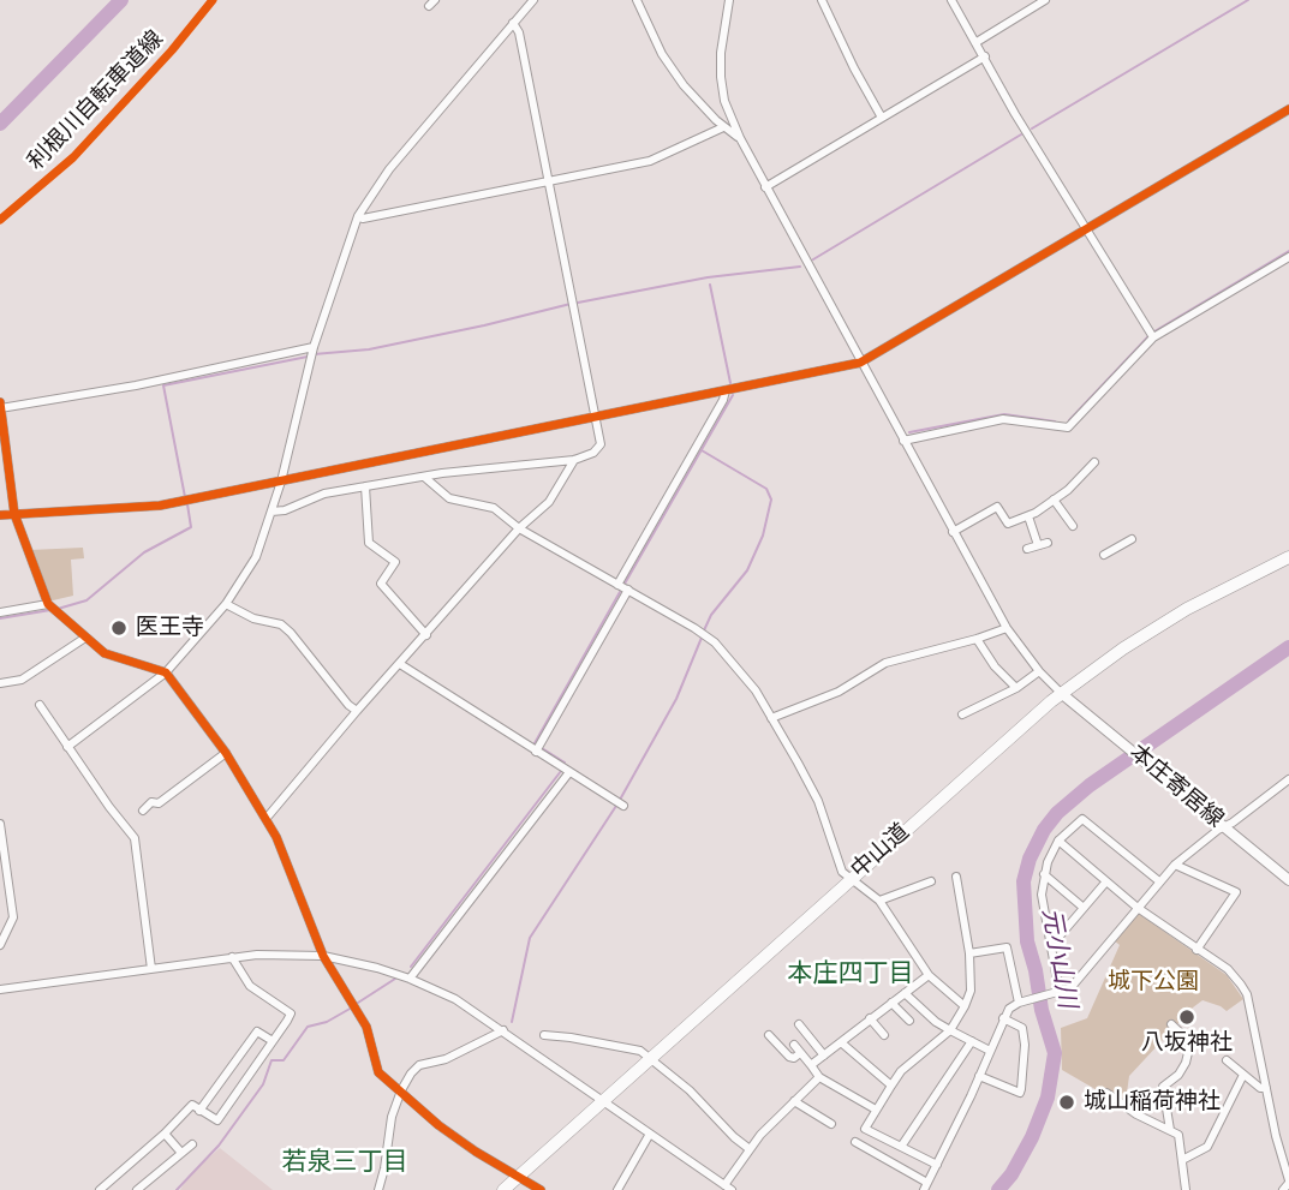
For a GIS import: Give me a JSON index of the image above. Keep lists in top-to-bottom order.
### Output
{
  "streets": {
    "highway": ["中山道"],
    "main road": ["本庄寄居線"],
    "cycle path": ["利根川自転車道線"]
  },
  "crossings": [
    ["本庄寄居線", "中山道"]
  ],
  "districts": ["本庄四丁目", "若泉三丁目"],
  "water": ["元小山川"],
  "parks": ["城下公園"],
  "places": ["医王寺", "八坂神社", "城山稲荷神社"]
}
